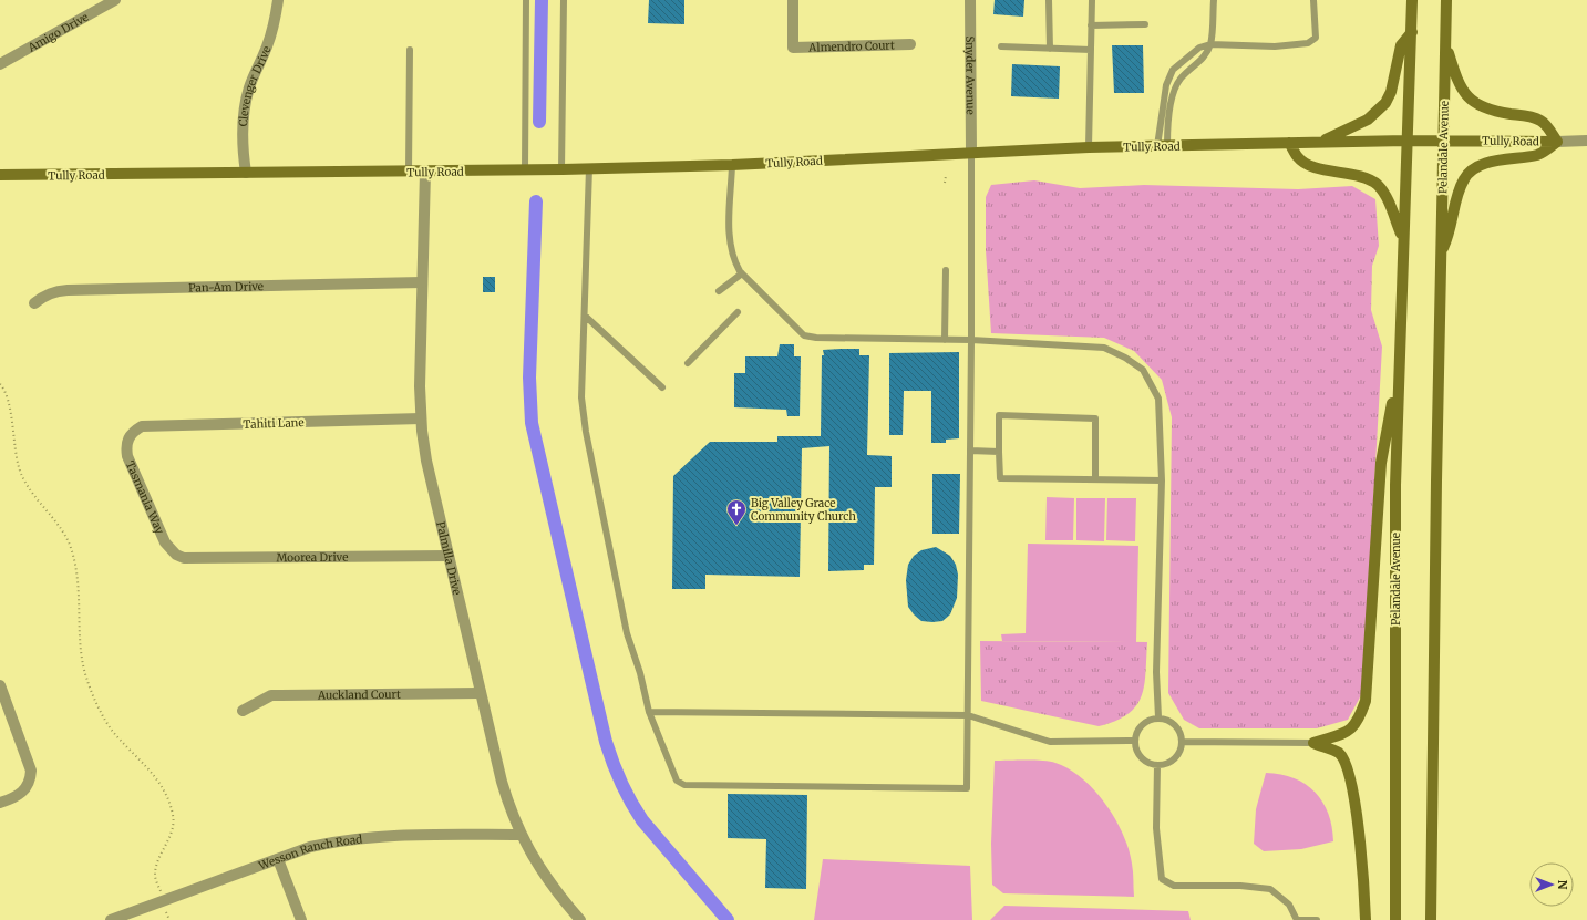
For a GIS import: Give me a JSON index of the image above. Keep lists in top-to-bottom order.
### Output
{
  "streets": {
    "main road": ["Tully Road", "Pelandale Avenue"],
    "street": [
      "Amigo Drive",
      "Almendro Court",
      "Snyder Avenue",
      "Clevenger Drive",
      "Pan-Am Drive",
      "Tahiti Lane",
      "Tasmania Way",
      "Moorea Drive",
      "Palmilla Drive",
      "Auckland Court",
      "Wesson Ranch Road"
    ]
  },
  "crossings": [
    ["Snyder Avenue", "Tully Road"],
    ["Clevenger Drive", "Tully Road"],
    ["Tully Road", "Pelandale Avenue"],
    ["Tully Road", "Palmilla Drive"],
    ["Pan-Am Drive", "Palmilla Drive"],
    ["Tahiti Lane", "Tasmania Way"],
    ["Tahiti Lane", "Palmilla Drive"],
    ["Tasmania Way", "Moorea Drive"],
    ["Moorea Drive", "Palmilla Drive"],
    ["Palmilla Drive", "Auckland Court"],
    ["Palmilla Drive", "Wesson Ranch Road"]
  ],
  "places": {
    "church": ["Big Valley Grace Community Church"]
  },
  "north": "right"
}
